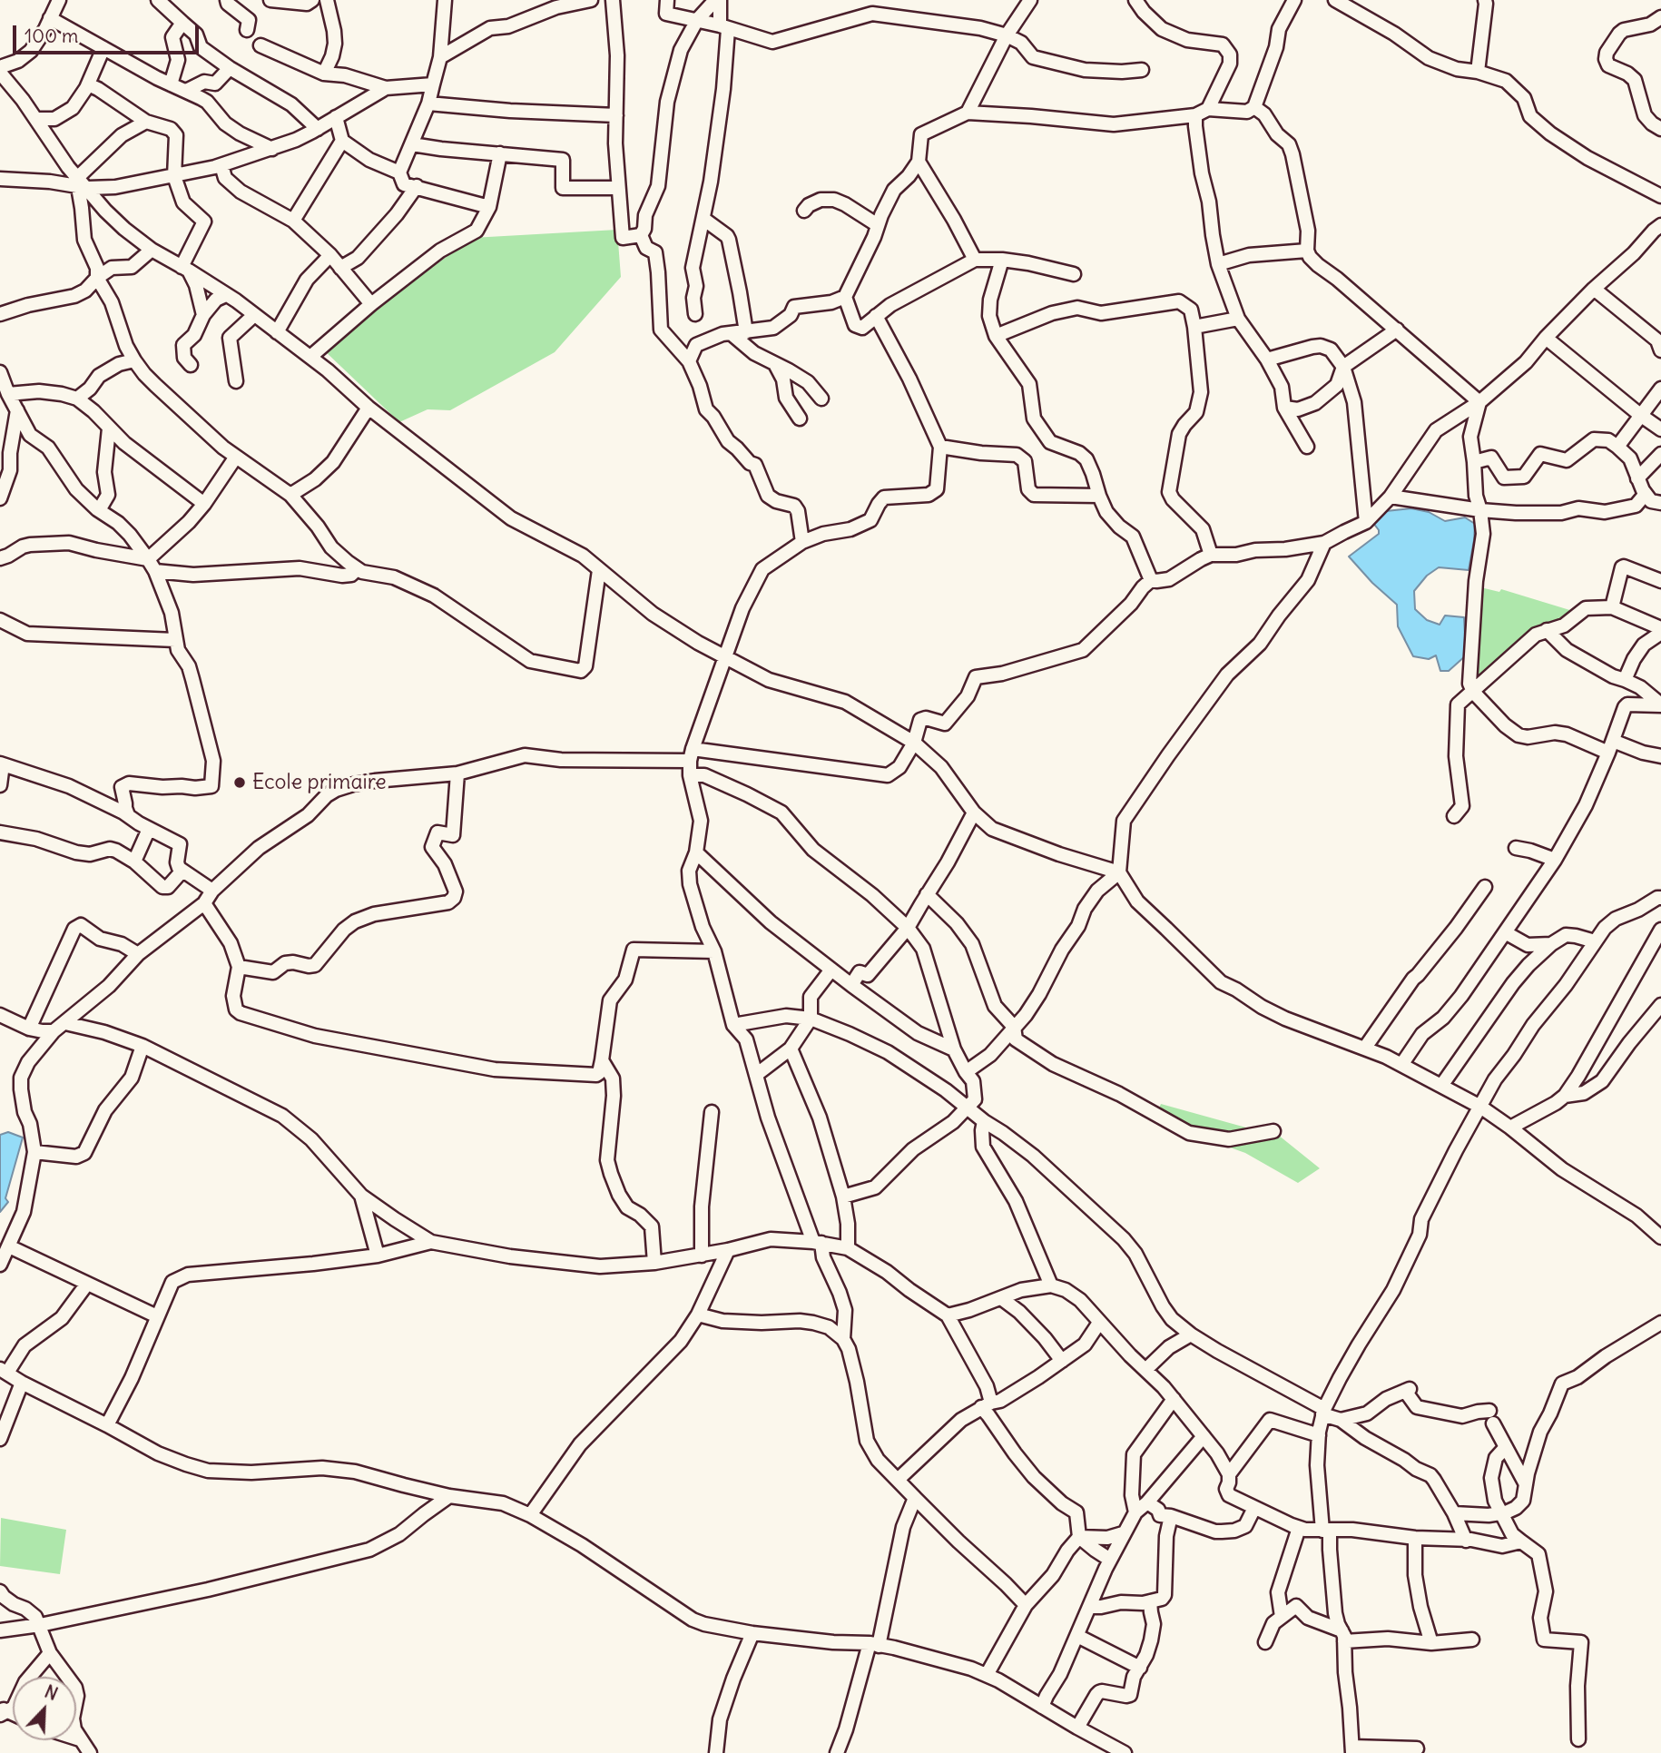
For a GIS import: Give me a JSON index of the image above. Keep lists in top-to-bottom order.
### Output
{
  "places": ["Ecole primaire"],
  "scale_bar": "100 m",
  "north": "top right"
}
